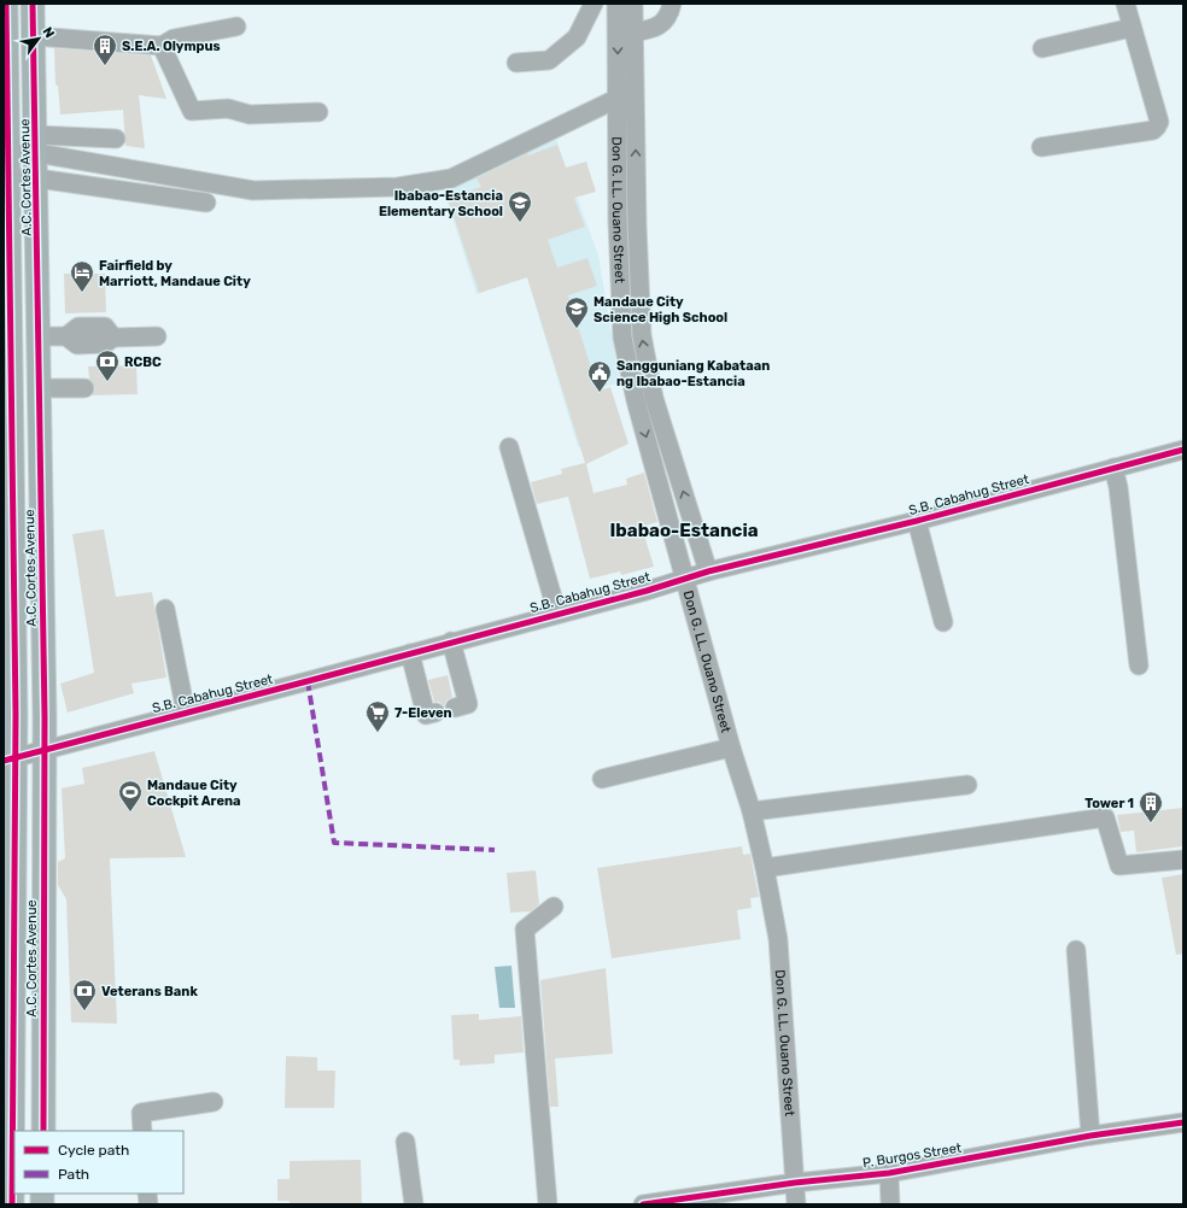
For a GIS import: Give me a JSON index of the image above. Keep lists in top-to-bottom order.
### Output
{
  "streets": {
    "main road": ["A.C. Cortes Avenue"],
    "street": ["Don G. LL. Ouano Street", "S.B. Cabahug Street", "P. Burgos Street"]
  },
  "crossings": [
    ["A.C. Cortes Avenue", "S.B. Cabahug Street"],
    ["Don G. LL. Ouano Street", "S.B. Cabahug Street"],
    ["Don G. LL. Ouano Street", "P. Burgos Street"]
  ],
  "districts": ["Ibabao-Estancia"],
  "places": {
    "building": ["S.E.A. Olympus", "Tower 1"],
    "school or university": ["Ibabao-Estancia Elementary School", "Mandaue City Science High School"],
    "hotel": ["Fairfield by Marriott, Mandaue City"],
    "bank": ["RCBC", "Veterans Bank"],
    "public building": ["Sangguniang Kabataan ng Ibabao-Estancia"],
    "supermarket": ["7-Eleven"],
    "sports": ["Mandaue City Cockpit Arena"]
  },
  "legend": ["Cycle path", "Path"],
  "north": "top right"
}
